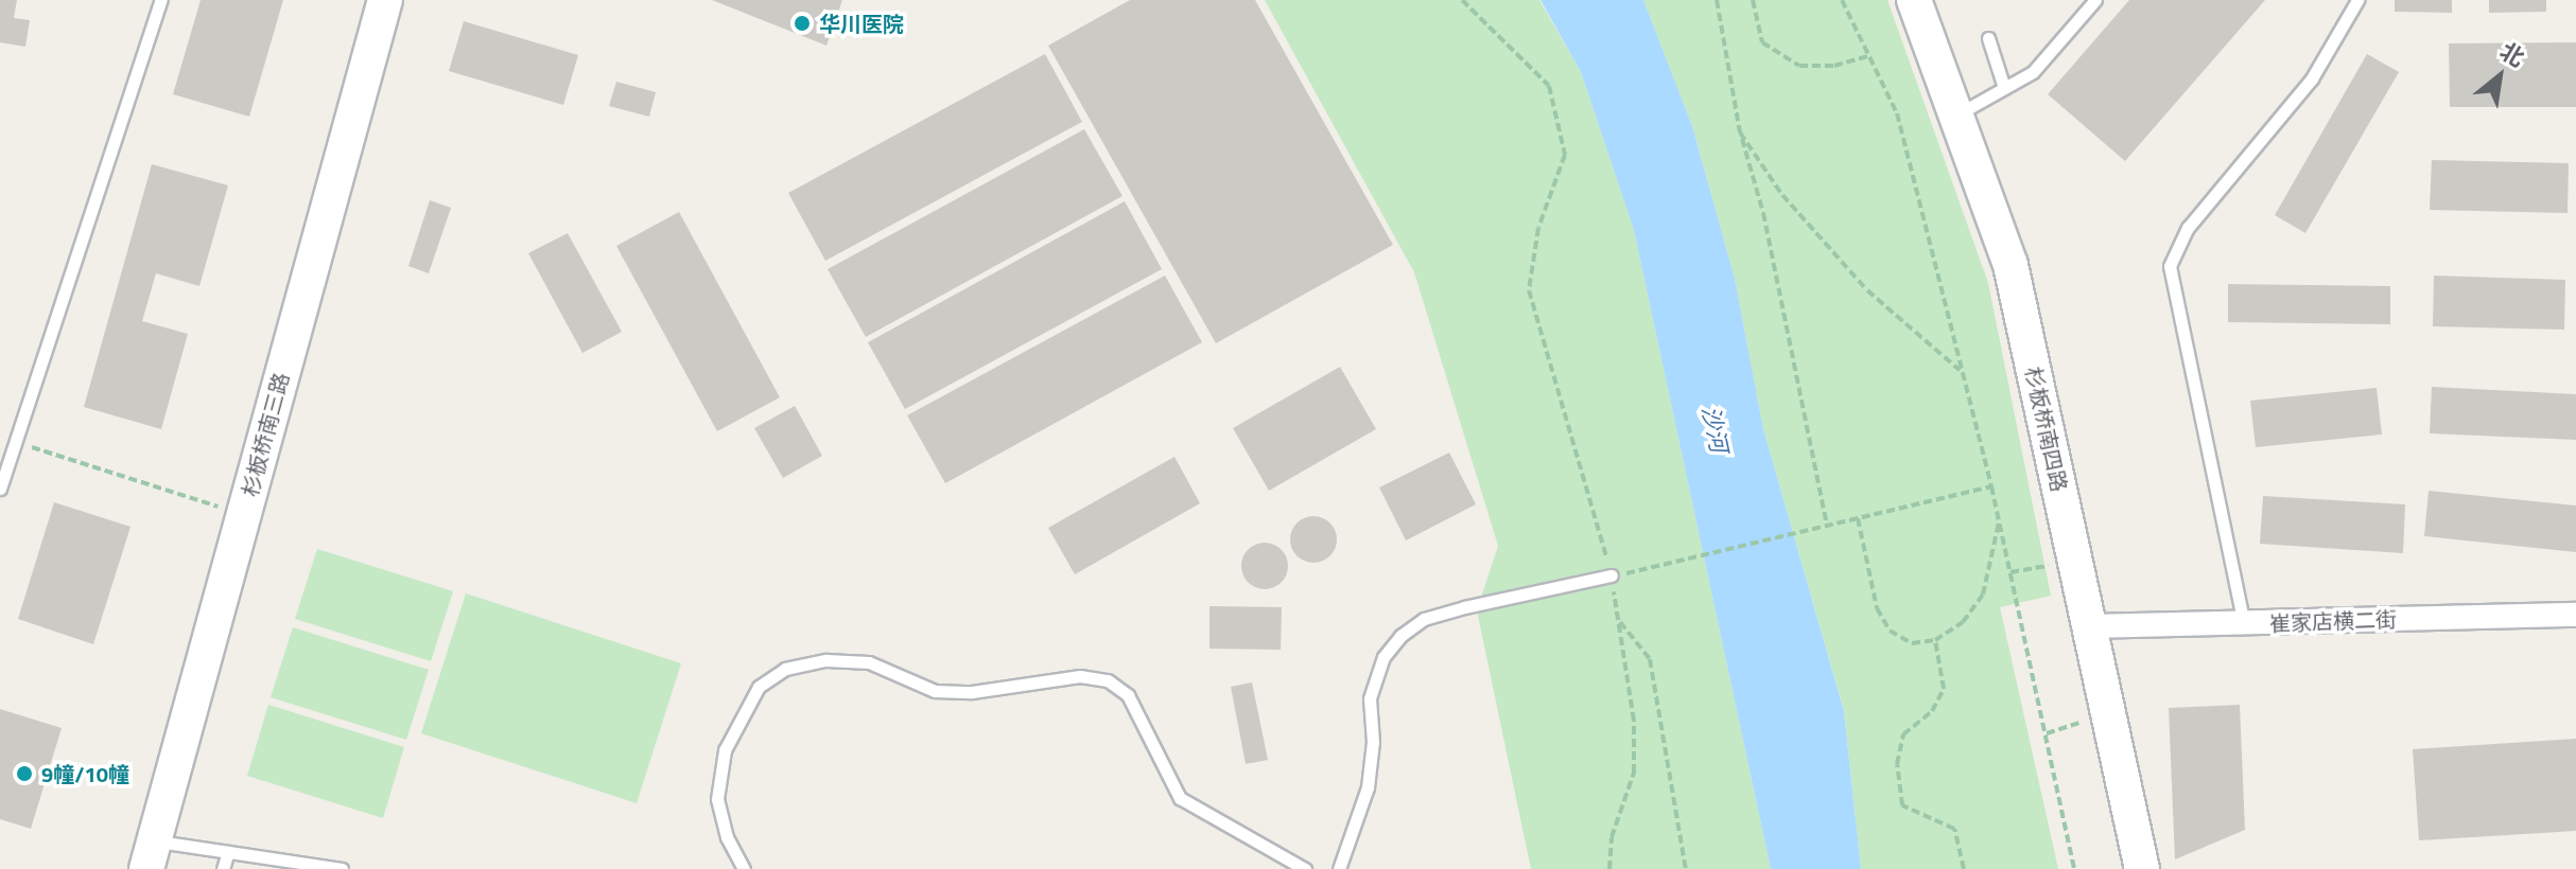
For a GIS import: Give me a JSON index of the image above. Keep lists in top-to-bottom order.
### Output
{
  "streets": {
    "street": ["杉板桥南四路", "杉板桥南三路", "崔家店横二街"]
  },
  "crossings": [
    ["杉板桥南四路", "崔家店横二街"]
  ],
  "water": ["沙河"],
  "places": ["华川医院", "9幢/10幢"],
  "north": "top right"
}
